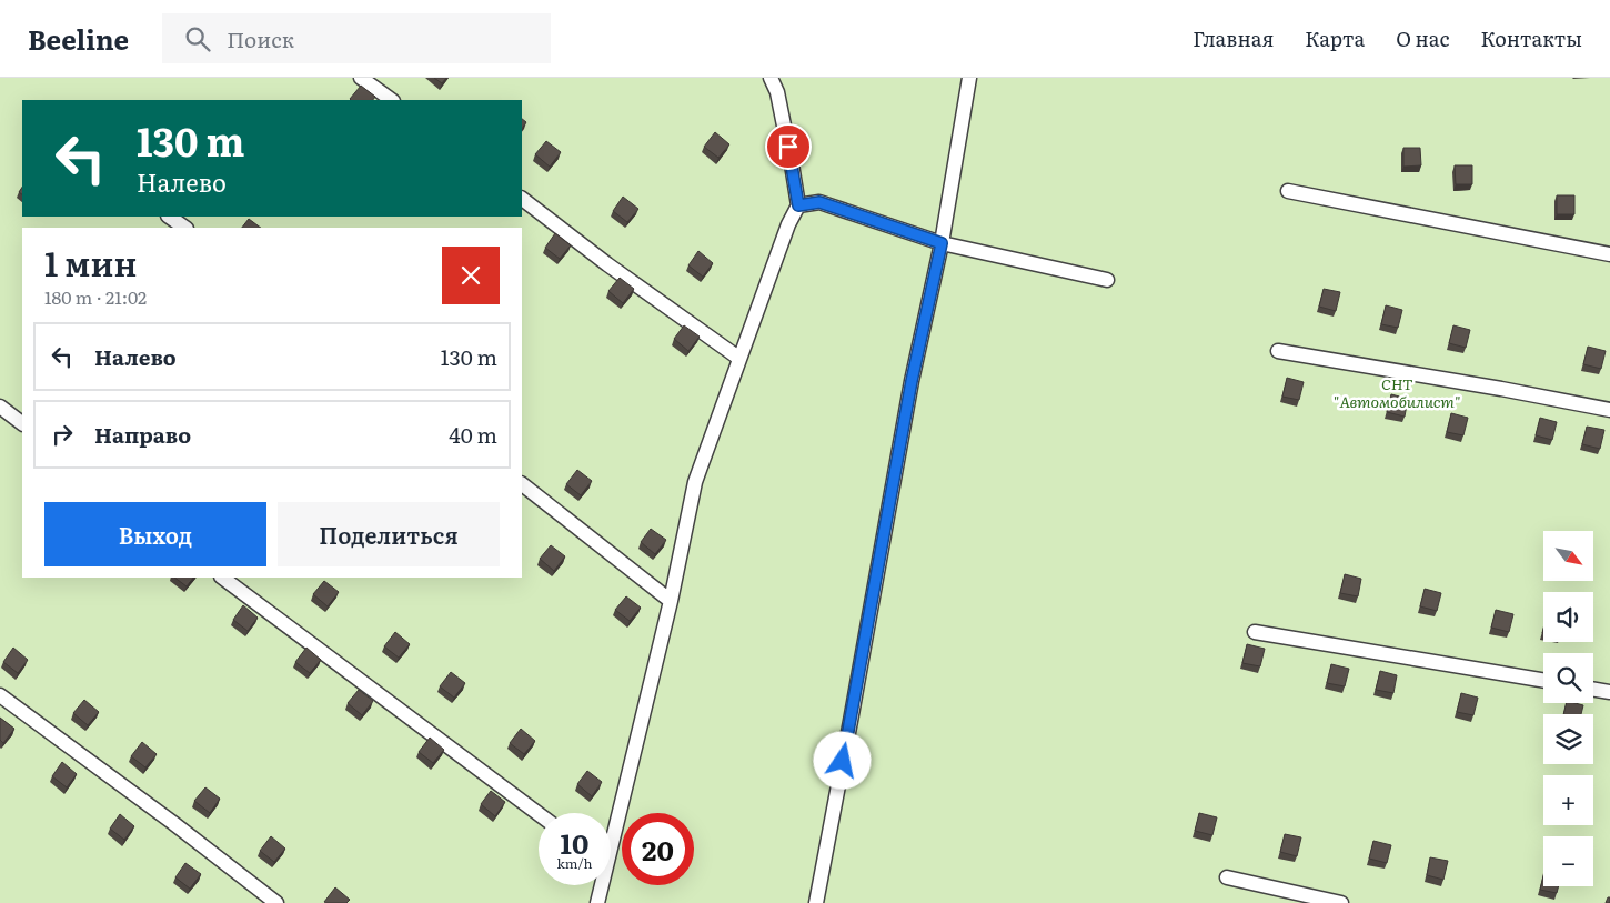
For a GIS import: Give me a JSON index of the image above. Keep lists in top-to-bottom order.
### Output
{
  "parks": ["СНТ \"Автомобилист\""],
  "north": "bottom right",
  "page": {
    "header": "Beeline",
    "search": "Поиск",
    "nav": [
      "Главная",
      "Карта",
      "О нас",
      "Контакты"
    ],
    "turn": ["130 m", "Налево"],
    "heading": ["1 мин", "180 m · 21:02"],
    "list": [
      {
        "name": "Налево",
        "value": "130 m"
      },
      {
        "name": "Направо",
        "value": "40 m"
      }
    ],
    "buttons": ["Выход", "Поделиться"],
    "map_buttons": ["+", "−"],
    "speed": "10 km/h",
    "limit": "20"
  }
}
